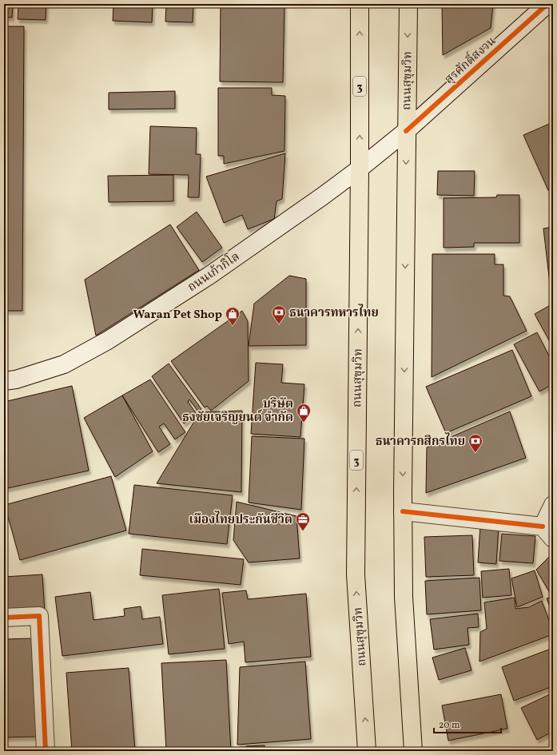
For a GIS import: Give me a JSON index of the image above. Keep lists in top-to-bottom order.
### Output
{
  "streets": {
    "highway": ["ถนนสุขุมวิท", "3"],
    "street": ["สุรศักดิ์สงวน", "ถนนเก้ากิโล"]
  },
  "crossings": [
    ["สุรศักดิ์สงวน", "ถนนสุขุมวิท"],
    ["สุรศักดิ์สงวน", "ถนนเก้ากิโล"],
    ["ถนนสุขุมวิท", "ถนนเก้ากิโล"]
  ],
  "places": {
    "bank": ["ธนาคารทหารไทย", "ธนาคารกสิกรไทย"],
    "shop": ["Waran Pet Shop", "บริษัต ธงชัยเจริญยนต์ จำกัด"],
    "office": ["เมืองไทยประกันชีวิต"]
  },
  "scale_bar": "20 m"
}
